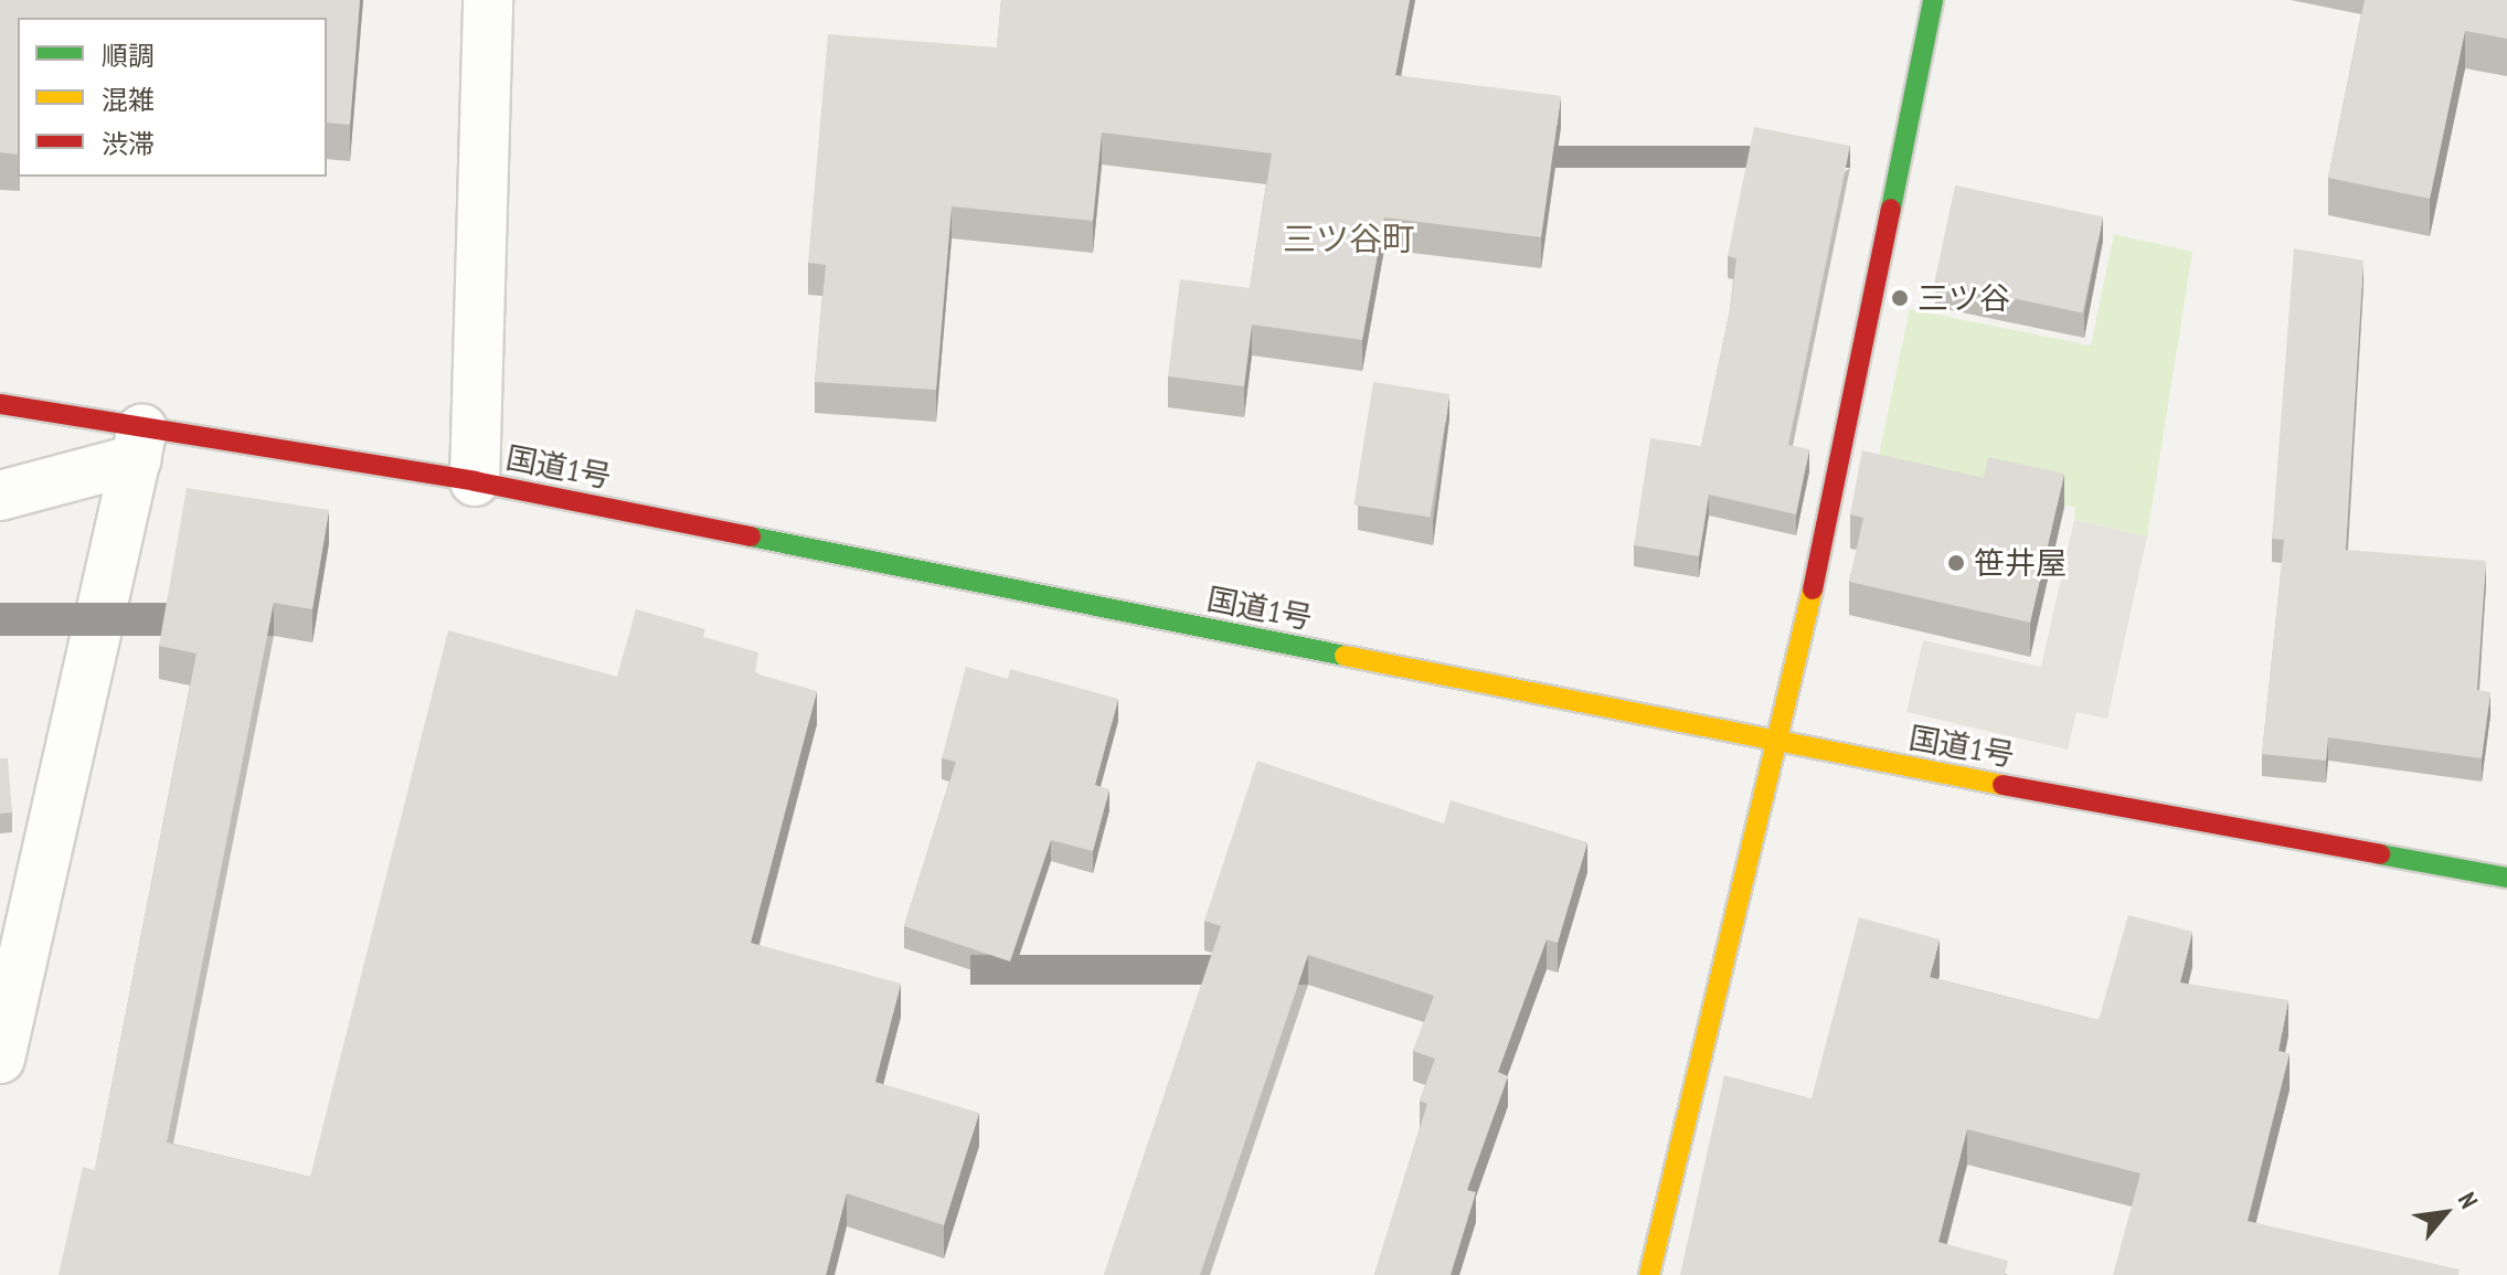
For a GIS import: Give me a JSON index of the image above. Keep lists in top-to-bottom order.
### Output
{
  "streets": {
    "main road": ["国道1号"]
  },
  "districts": ["三ツ谷町"],
  "places": ["三ツ谷", "笹井屋"],
  "legend": ["順調", "混雑", "渋滞"],
  "north": "top right"
}
